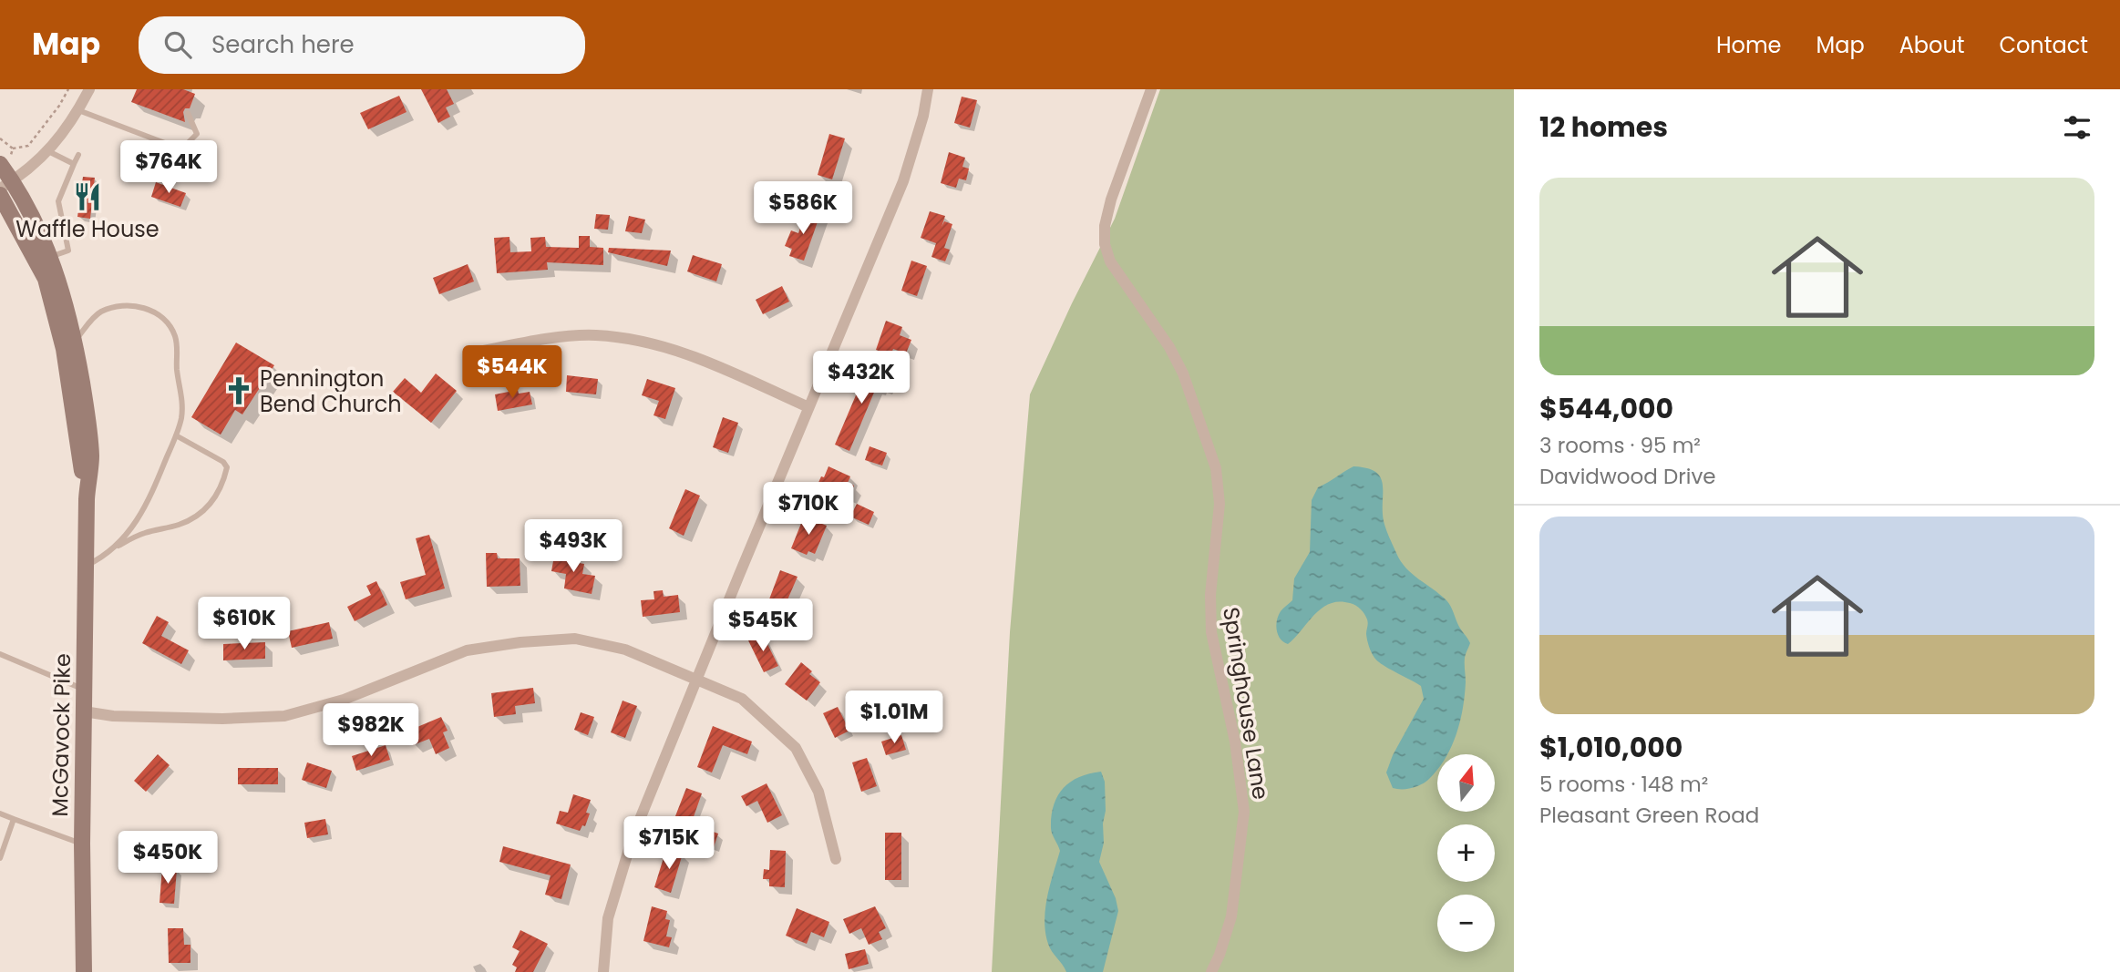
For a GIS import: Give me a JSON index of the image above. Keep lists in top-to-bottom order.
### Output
{
  "streets": {
    "main road": ["McGavock Pike"],
    "street": ["Springhouse Lane"]
  },
  "places": {
    "restaurant": ["Waffle House"],
    "church": ["Pennington Bend Church"]
  },
  "north": "top",
  "page": {
    "header": "Map",
    "search": "Search here",
    "nav": [
      "Home",
      "Map",
      "About",
      "Contact"
    ],
    "heading": "12 homes",
    "price": [
      "$764K",
      "$586K",
      "$544K",
      "$432K",
      "$710K",
      "$493K",
      "$610K",
      "$545K",
      "$1.01M",
      "$982K",
      "$715K",
      "$450K"
    ],
    "list": [
      {
        "name": "$544,000",
        "note": "3 rooms · 95 m² · Davidwood Drive"
      },
      {
        "name": "$1,010,000",
        "note": "5 rooms · 148 m² · Pleasant Green Road"
      }
    ],
    "map_buttons": ["+", "−"]
  }
}
